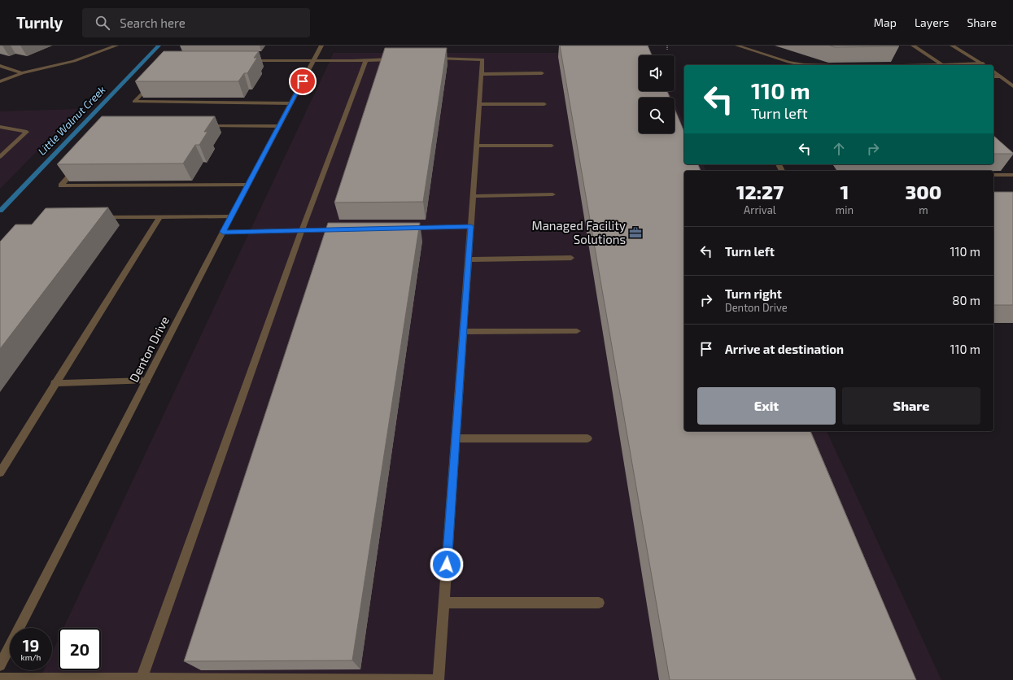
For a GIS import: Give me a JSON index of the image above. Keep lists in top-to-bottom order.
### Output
{
  "streets": {
    "street": ["Denton Drive"]
  },
  "water": ["Little Walnut Creek"],
  "places": {
    "office": ["Managed Facility Solutions"]
  },
  "page": {
    "header": "Turnly",
    "search": "Search here",
    "nav": ["Map", "Layers", "Share"],
    "turn": ["110 m", "Turn left"],
    "eta": [
      "12:27",
      "Arrival",
      "1",
      "min",
      "300",
      "m"
    ],
    "list": [
      {
        "name": "Turn left",
        "value": "110 m"
      },
      {
        "name": "Turn right",
        "note": "Denton Drive",
        "value": "80 m"
      },
      {
        "name": "Arrive at destination",
        "value": "110 m"
      }
    ],
    "buttons": ["Exit", "Share"],
    "speed": "19 km/h",
    "limit": "20"
  }
}
